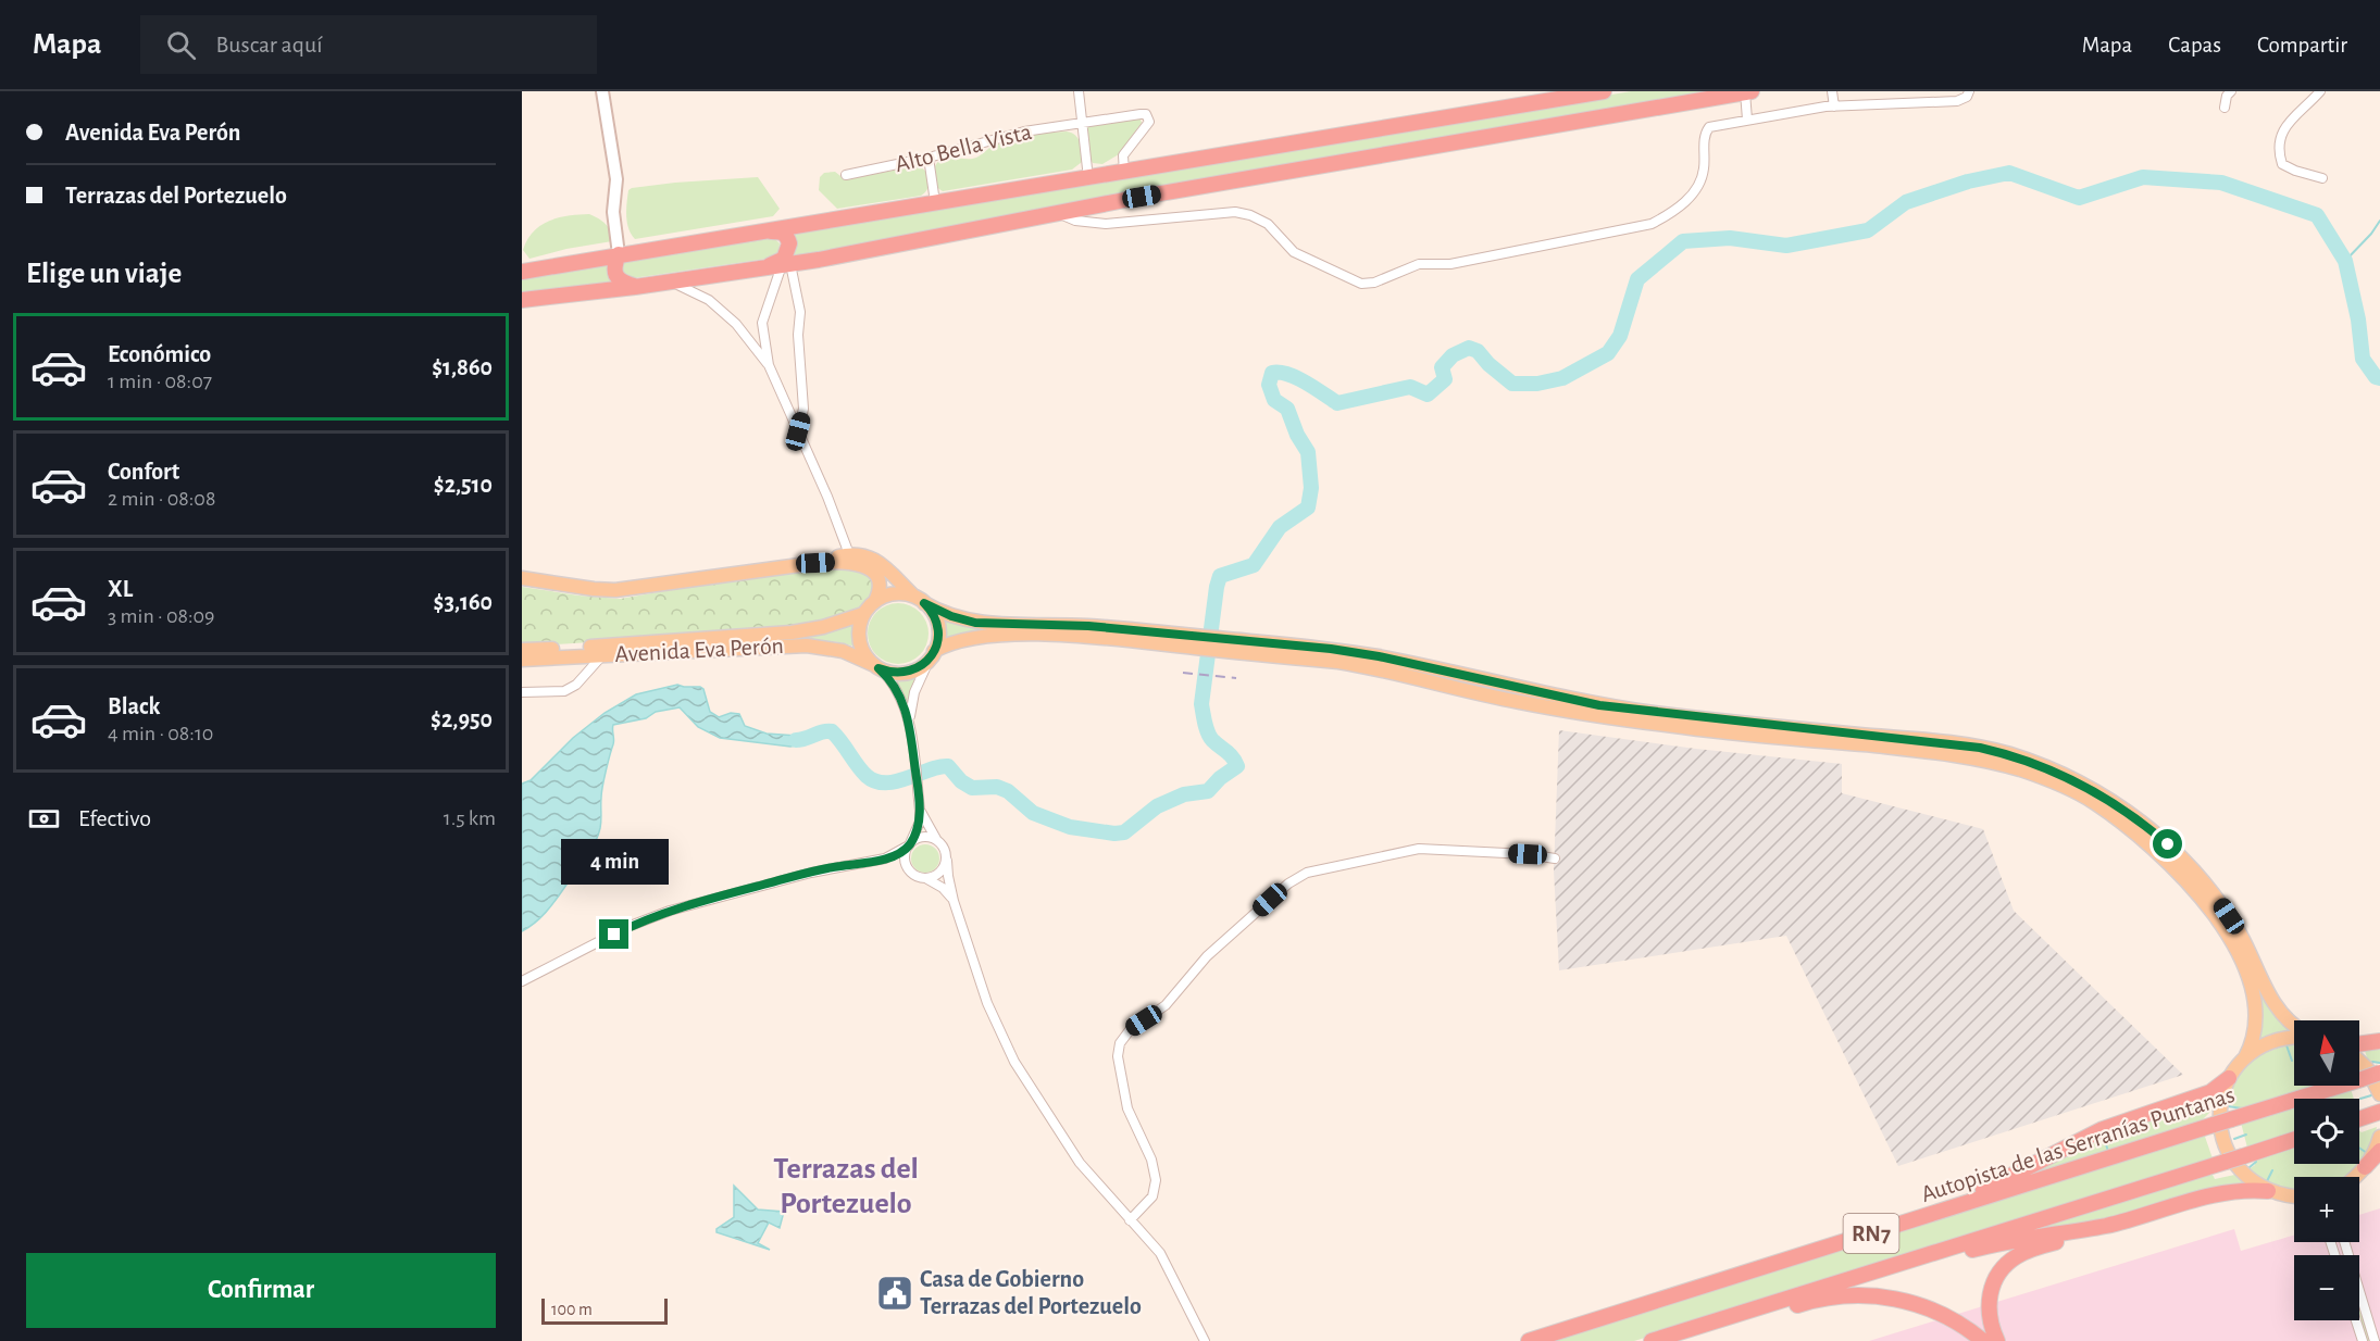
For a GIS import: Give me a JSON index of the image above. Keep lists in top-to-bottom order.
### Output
{
  "streets": {
    "highway": ["Autopista de las Serranías Puntanas", "RN7"],
    "main road": ["Avenida Eva Perón"],
    "street": ["Alto Bella Vista"]
  },
  "districts": ["Terrazas del Portezuelo"],
  "places": {
    "public building": ["Casa de Gobierno Terrazas del Portezuelo"]
  },
  "scale_bar": "100 m",
  "north": "top",
  "page": {
    "header": "Mapa",
    "search": "Buscar aquí",
    "nav": ["Mapa", "Capas", "Compartir"],
    "banner": ["Avenida Eva Perón", "Terrazas del Portezuelo"],
    "heading": "Elige un viaje",
    "list": [
      {
        "name": "Económico",
        "note": "1 min · 08:07",
        "value": "$1,860"
      },
      {
        "name": "Confort",
        "note": "2 min · 08:08",
        "value": "$2,510"
      },
      {
        "name": "XL",
        "note": "3 min · 08:09",
        "value": "$3,160"
      },
      {
        "name": "Black",
        "note": "4 min · 08:10",
        "value": "$2,950"
      }
    ],
    "pay": ["Efectivo", "1.5 km"],
    "bubble": "4 min",
    "map_buttons": ["+", "−"],
    "buttons": "Confirmar",
    "scale": "100 m"
  }
}
